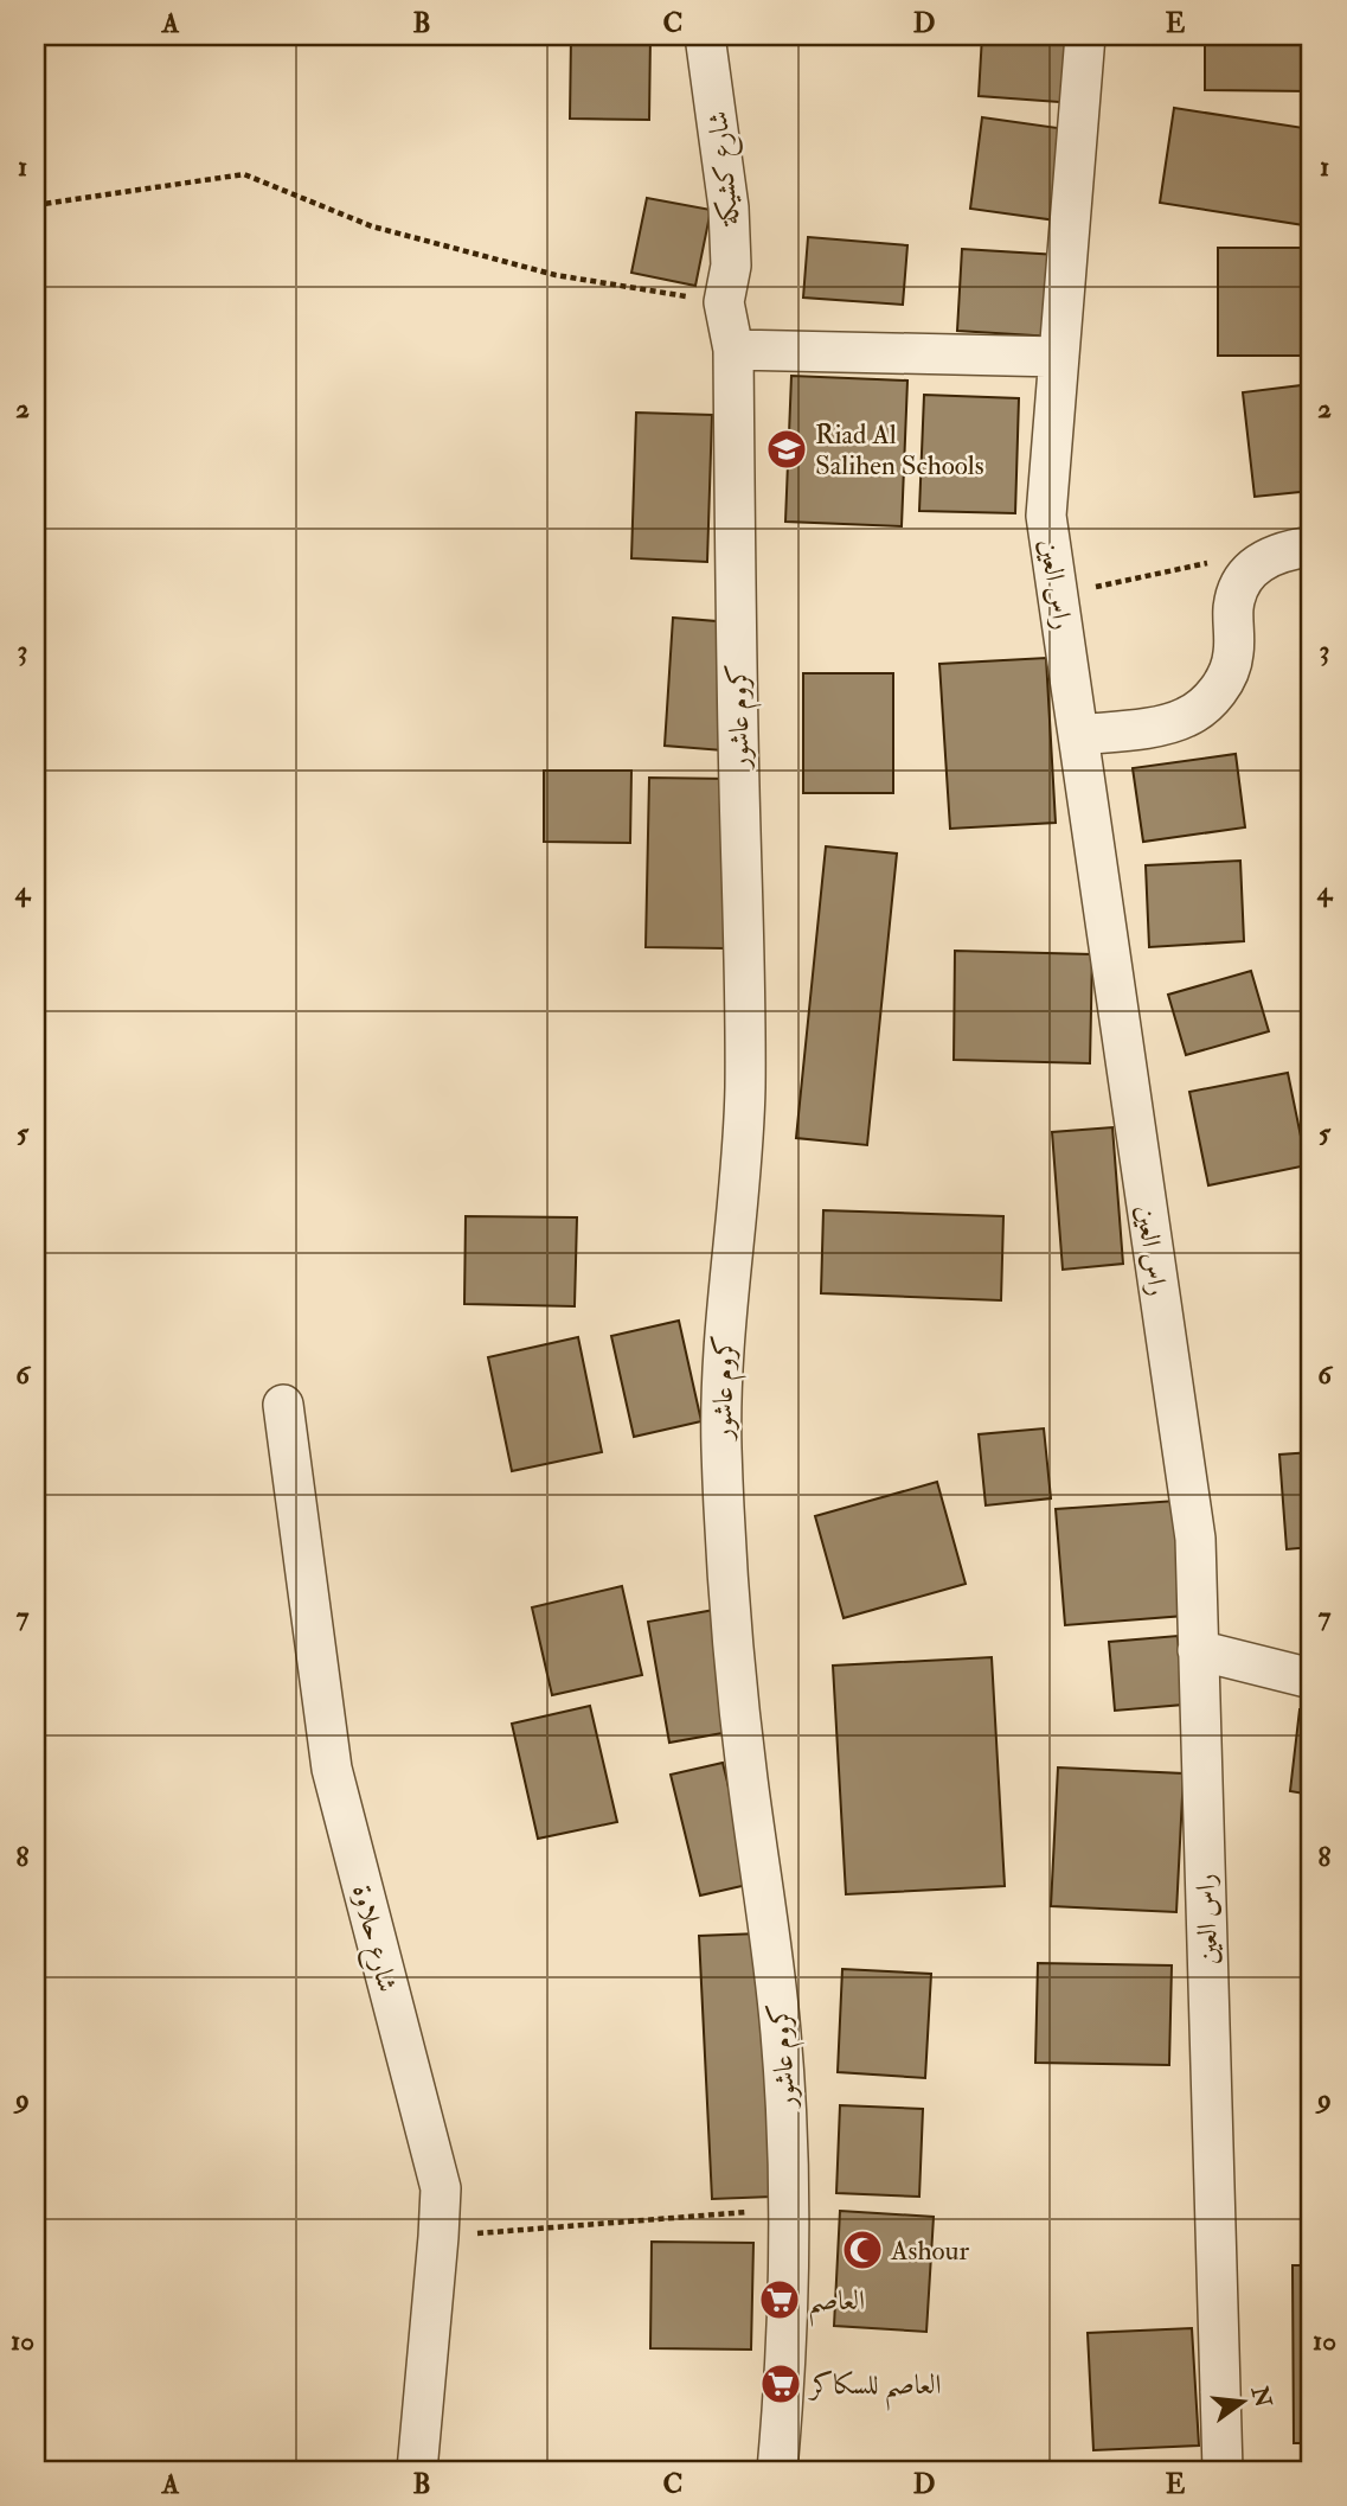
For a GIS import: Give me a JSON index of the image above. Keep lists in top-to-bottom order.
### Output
{
  "streets": {
    "street": [
      "شارع كشيكة",
      "راس العين",
      "كروم عاشور",
      "شارع حلاوة"
    ]
  },
  "crossings": [
    ["شارع كشيكة", "كروم عاشور"]
  ],
  "places": {
    "school or university": ["Riad Al Salihen Schools"],
    "mosque": ["Ashour"],
    "supermarket": ["العاصم", "العاصم للسكاكر"]
  },
  "north": "right",
  "grid": {
    "columns": [
      "A",
      "B",
      "C",
      "D",
      "E"
    ],
    "rows": [
      "1",
      "2",
      "3",
      "4",
      "5",
      "6",
      "7",
      "8",
      "9",
      "10"
    ]
  }
}
